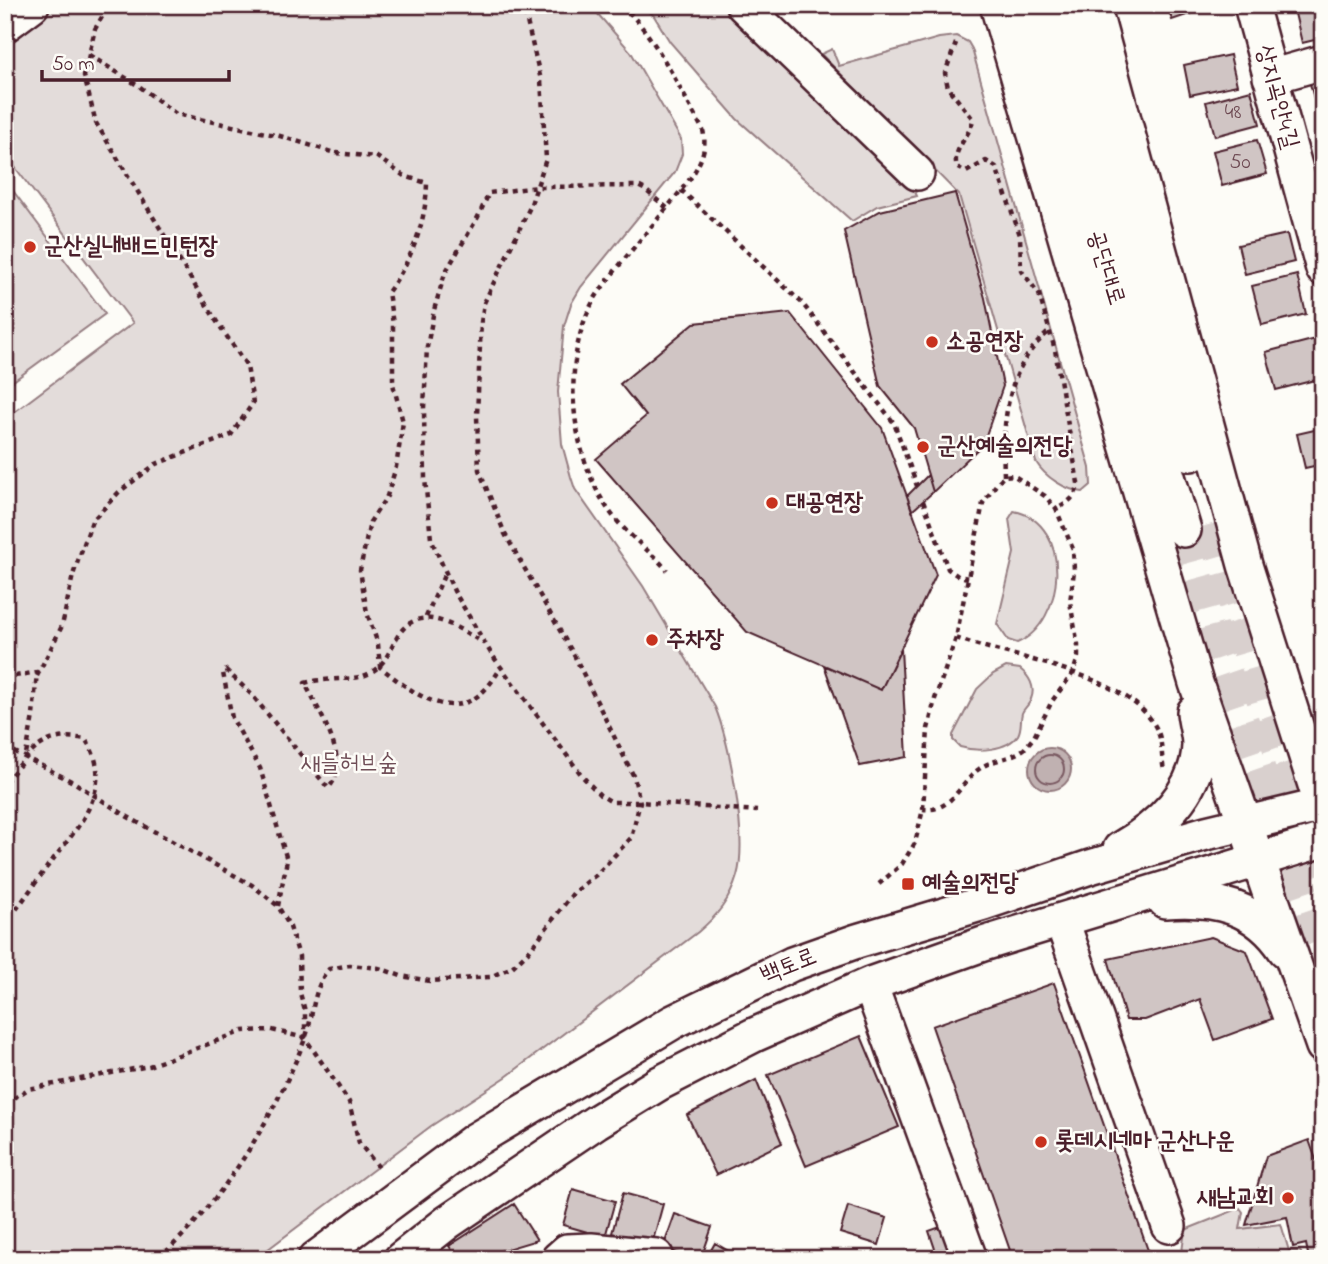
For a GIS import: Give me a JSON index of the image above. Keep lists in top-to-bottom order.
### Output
{
  "streets": {
    "street": ["상지곡안4길", "공단대로", "백토로"]
  },
  "parks": ["새들허브숲"],
  "places": {
    "other": [
      "군산실내배드민턴장",
      "소공연장",
      "군산예술의전당",
      "대공연장",
      "주차장",
      "롯데시네마 군산나운",
      "새남교회"
    ],
    "transit": ["예술의전당"]
  },
  "house_numbers": ["48", "50"],
  "scale_bar": "50 m"
}
